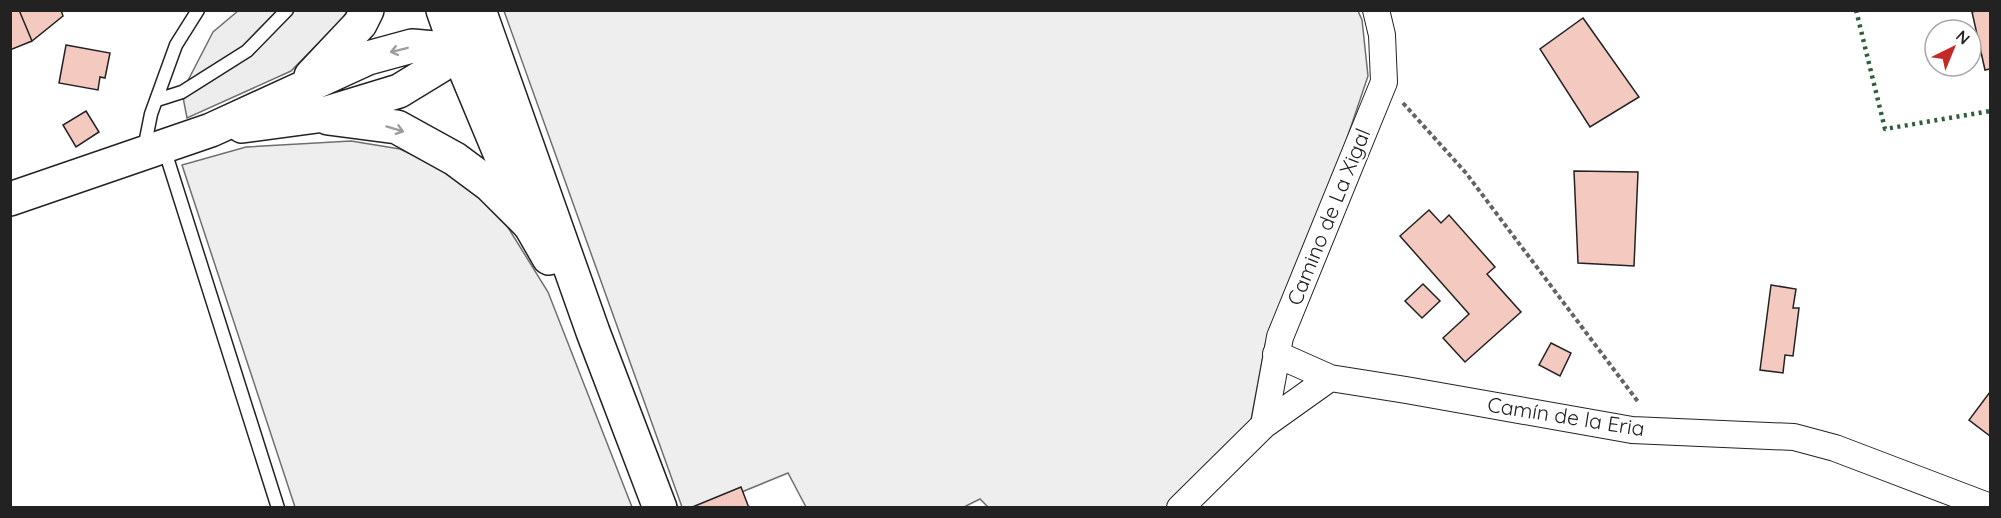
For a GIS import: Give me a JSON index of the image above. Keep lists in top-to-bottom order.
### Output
{
  "streets": {
    "street": ["Camino de La Xigal", "Camín de la Eria"]
  },
  "crossings": [
    ["Camino de La Xigal", "Camín de la Eria"]
  ],
  "north": "top right"
}
